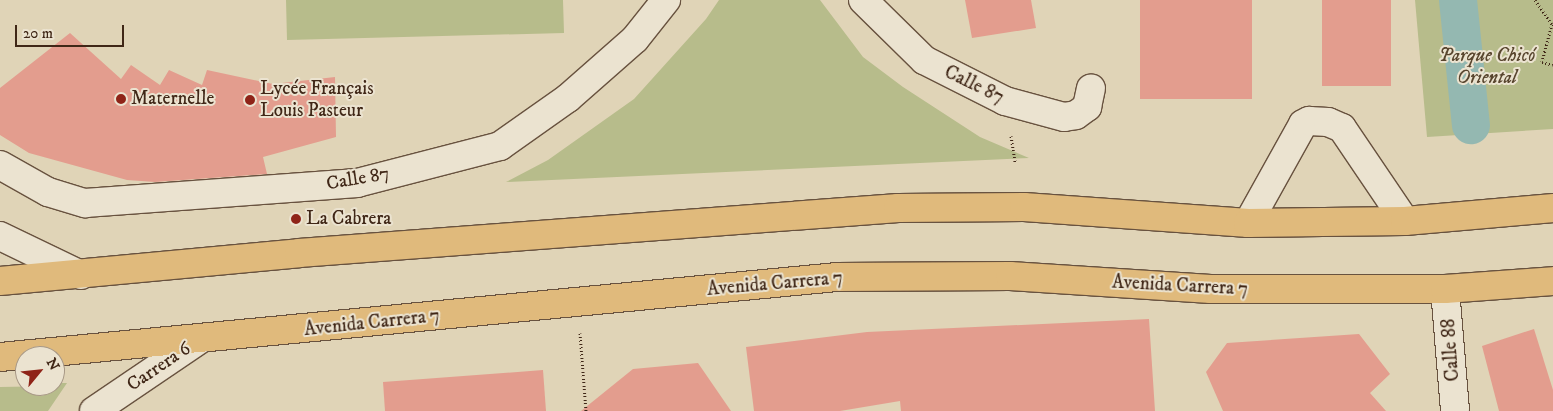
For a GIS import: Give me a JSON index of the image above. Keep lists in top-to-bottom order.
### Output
{
  "streets": {
    "main road": ["Avenida Carrera 7"],
    "street": ["Calle 87", "Calle 88", "Carrera 6"]
  },
  "crossings": [
    ["Avenida Carrera 7", "Calle 88"],
    ["Avenida Carrera 7", "Carrera 6"]
  ],
  "parks": ["Parque Chicó Oriental"],
  "places": ["Maternelle", "Lycée Français Louis Pasteur", "La Cabrera"],
  "scale_bar": "20 m",
  "north": "top right"
}
